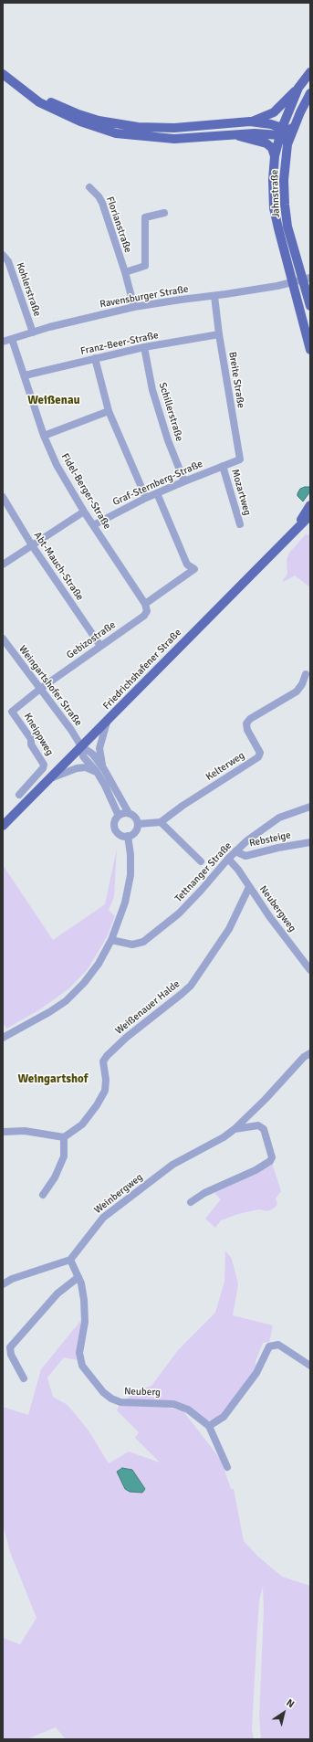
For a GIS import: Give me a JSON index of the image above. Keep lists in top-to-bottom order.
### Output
{
  "streets": {
    "main road": ["Jahnstraße", "Friedrichshafener Straße"],
    "street": [
      "Florianstraße",
      "Kohlerstraße",
      "Ravensburger Straße",
      "Franz-Beer-Straße",
      "Breite Straße",
      "Schillerstraße",
      "Graf-Sternberg-Straße",
      "Fidel-Berger-Straße",
      "Mozartweg",
      "Abt-Mauch-Straße",
      "Gebizostraße",
      "Weingartshofer Straße",
      "Kneippweg",
      "Kelterweg",
      "Rebsteige",
      "Tettnanger Straße",
      "Neubergweg",
      "Weißenauer Halde",
      "Weinbergweg",
      "Neuberg"
    ]
  },
  "crossings": [
    ["Jahnstraße", "Ravensburger Straße"],
    ["Florianstraße", "Ravensburger Straße"],
    ["Kohlerstraße", "Ravensburger Straße"],
    ["Ravensburger Straße", "Breite Straße"],
    ["Ravensburger Straße", "Fidel-Berger-Straße"],
    ["Franz-Beer-Straße", "Breite Straße"],
    ["Franz-Beer-Straße", "Schillerstraße"],
    ["Franz-Beer-Straße", "Fidel-Berger-Straße"],
    ["Breite Straße", "Graf-Sternberg-Straße"],
    ["Schillerstraße", "Graf-Sternberg-Straße"],
    ["Graf-Sternberg-Straße", "Fidel-Berger-Straße"],
    ["Graf-Sternberg-Straße", "Mozartweg"],
    ["Fidel-Berger-Straße", "Gebizostraße"],
    ["Abt-Mauch-Straße", "Gebizostraße"],
    ["Gebizostraße", "Weingartshofer Straße"],
    ["Gebizostraße", "Kneippweg"],
    ["Friedrichshafener Straße", "Weingartshofer Straße"],
    ["Weingartshofer Straße", "Kneippweg"],
    ["Rebsteige", "Tettnanger Straße"],
    ["Tettnanger Straße", "Neubergweg"],
    ["Neubergweg", "Weißenauer Halde"],
    ["Weinbergweg", "Neuberg"]
  ],
  "districts": ["Weißenau", "Weingartshof"],
  "north": "top right"
}
